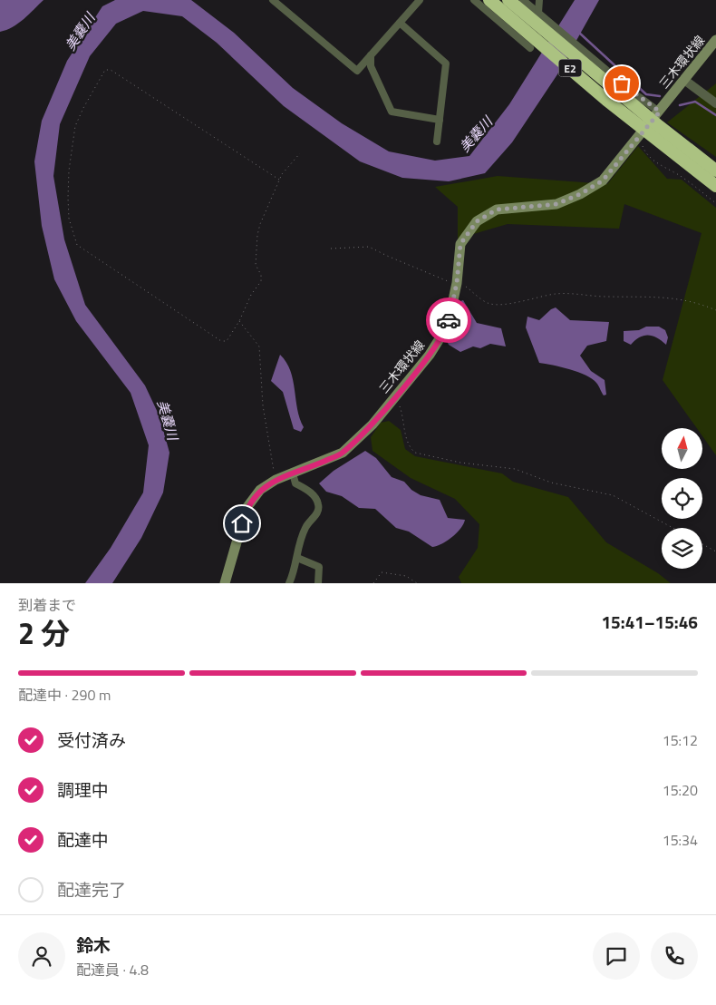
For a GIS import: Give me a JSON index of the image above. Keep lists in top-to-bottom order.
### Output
{
  "streets": {
    "highway": ["E2"],
    "main road": ["三木環状線"]
  },
  "water": ["美嚢川"],
  "north": "top",
  "page": {
    "heading": ["2 分", "到着まで", "15:41–15:46"],
    "panel": ["鈴木", "配達員 · 4.8"],
    "bar": "配達中 · 290 m",
    "list": [
      ["受付済み", "15:12"],
      ["調理中", "15:20"],
      ["配達中", "15:34"],
      "配達完了"
    ]
  }
}
